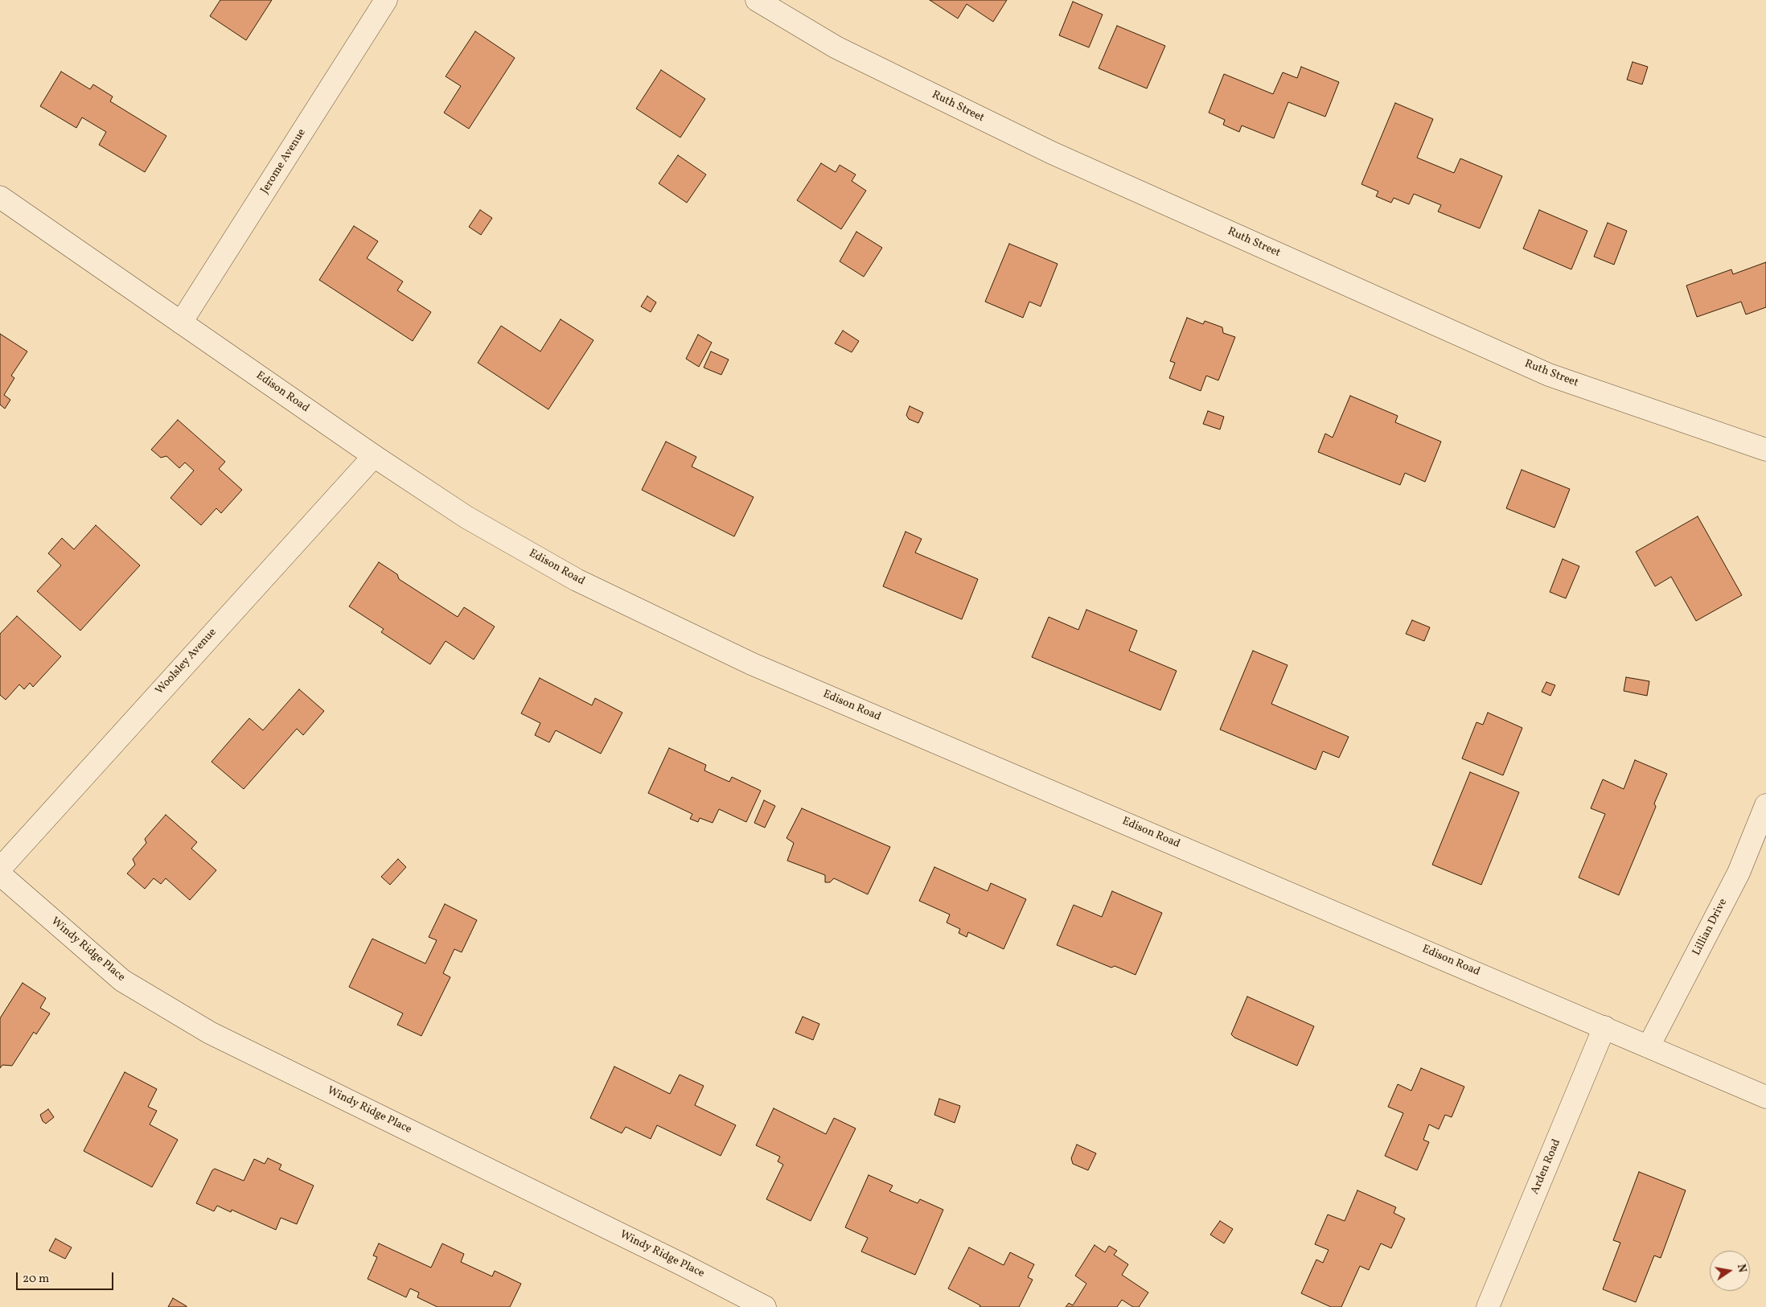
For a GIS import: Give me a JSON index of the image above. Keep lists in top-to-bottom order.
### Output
{
  "streets": {
    "street": [
      "Ruth Street",
      "Jerome Avenue",
      "Edison Road",
      "Woolsley Avenue",
      "Lillian Drive",
      "Windy Ridge Place",
      "Arden Road"
    ]
  },
  "crossings": [
    ["Jerome Avenue", "Edison Road"],
    ["Edison Road", "Woolsley Avenue"],
    ["Edison Road", "Lillian Drive"],
    ["Edison Road", "Arden Road"]
  ],
  "scale_bar": "20 m",
  "north": "right"
}
